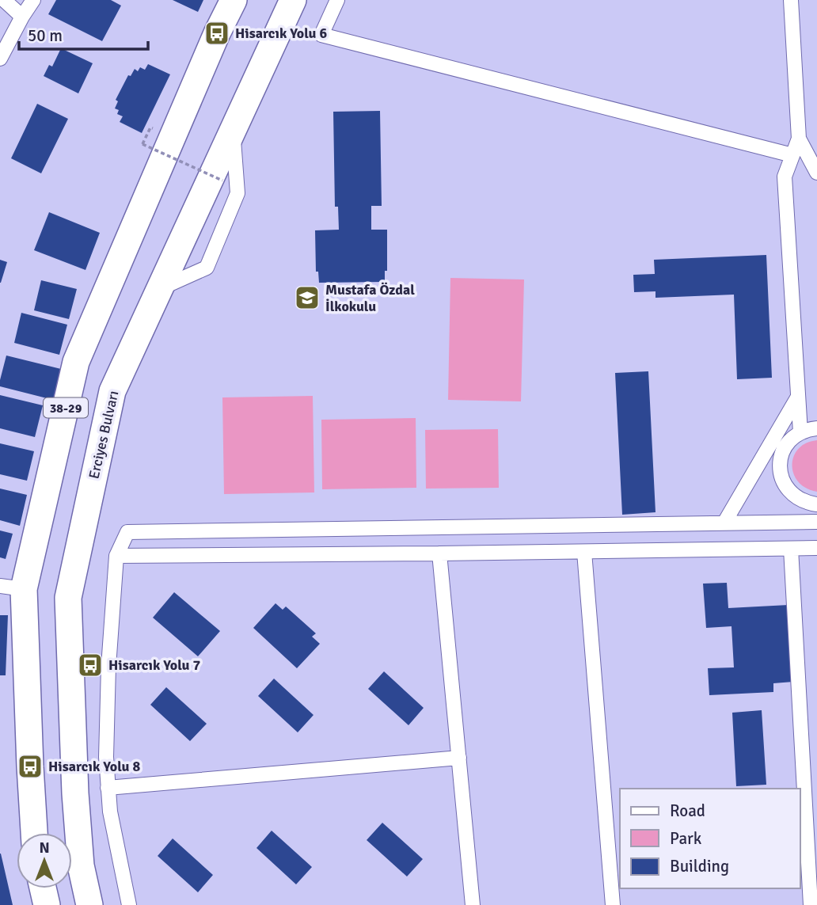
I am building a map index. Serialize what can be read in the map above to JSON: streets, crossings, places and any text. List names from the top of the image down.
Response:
{
  "streets": {
    "highway": ["38-29", "Erciyes Bulvarı"]
  },
  "places": {
    "bus stop": ["Hisarcık Yolu 6", "Hisarcık Yolu 7", "Hisarcık Yolu 8"],
    "school or university": ["Mustafa Özdal İlkokulu"]
  },
  "legend": ["Road", "Park", "Building"],
  "scale_bar": "50 m",
  "north": "top"
}
